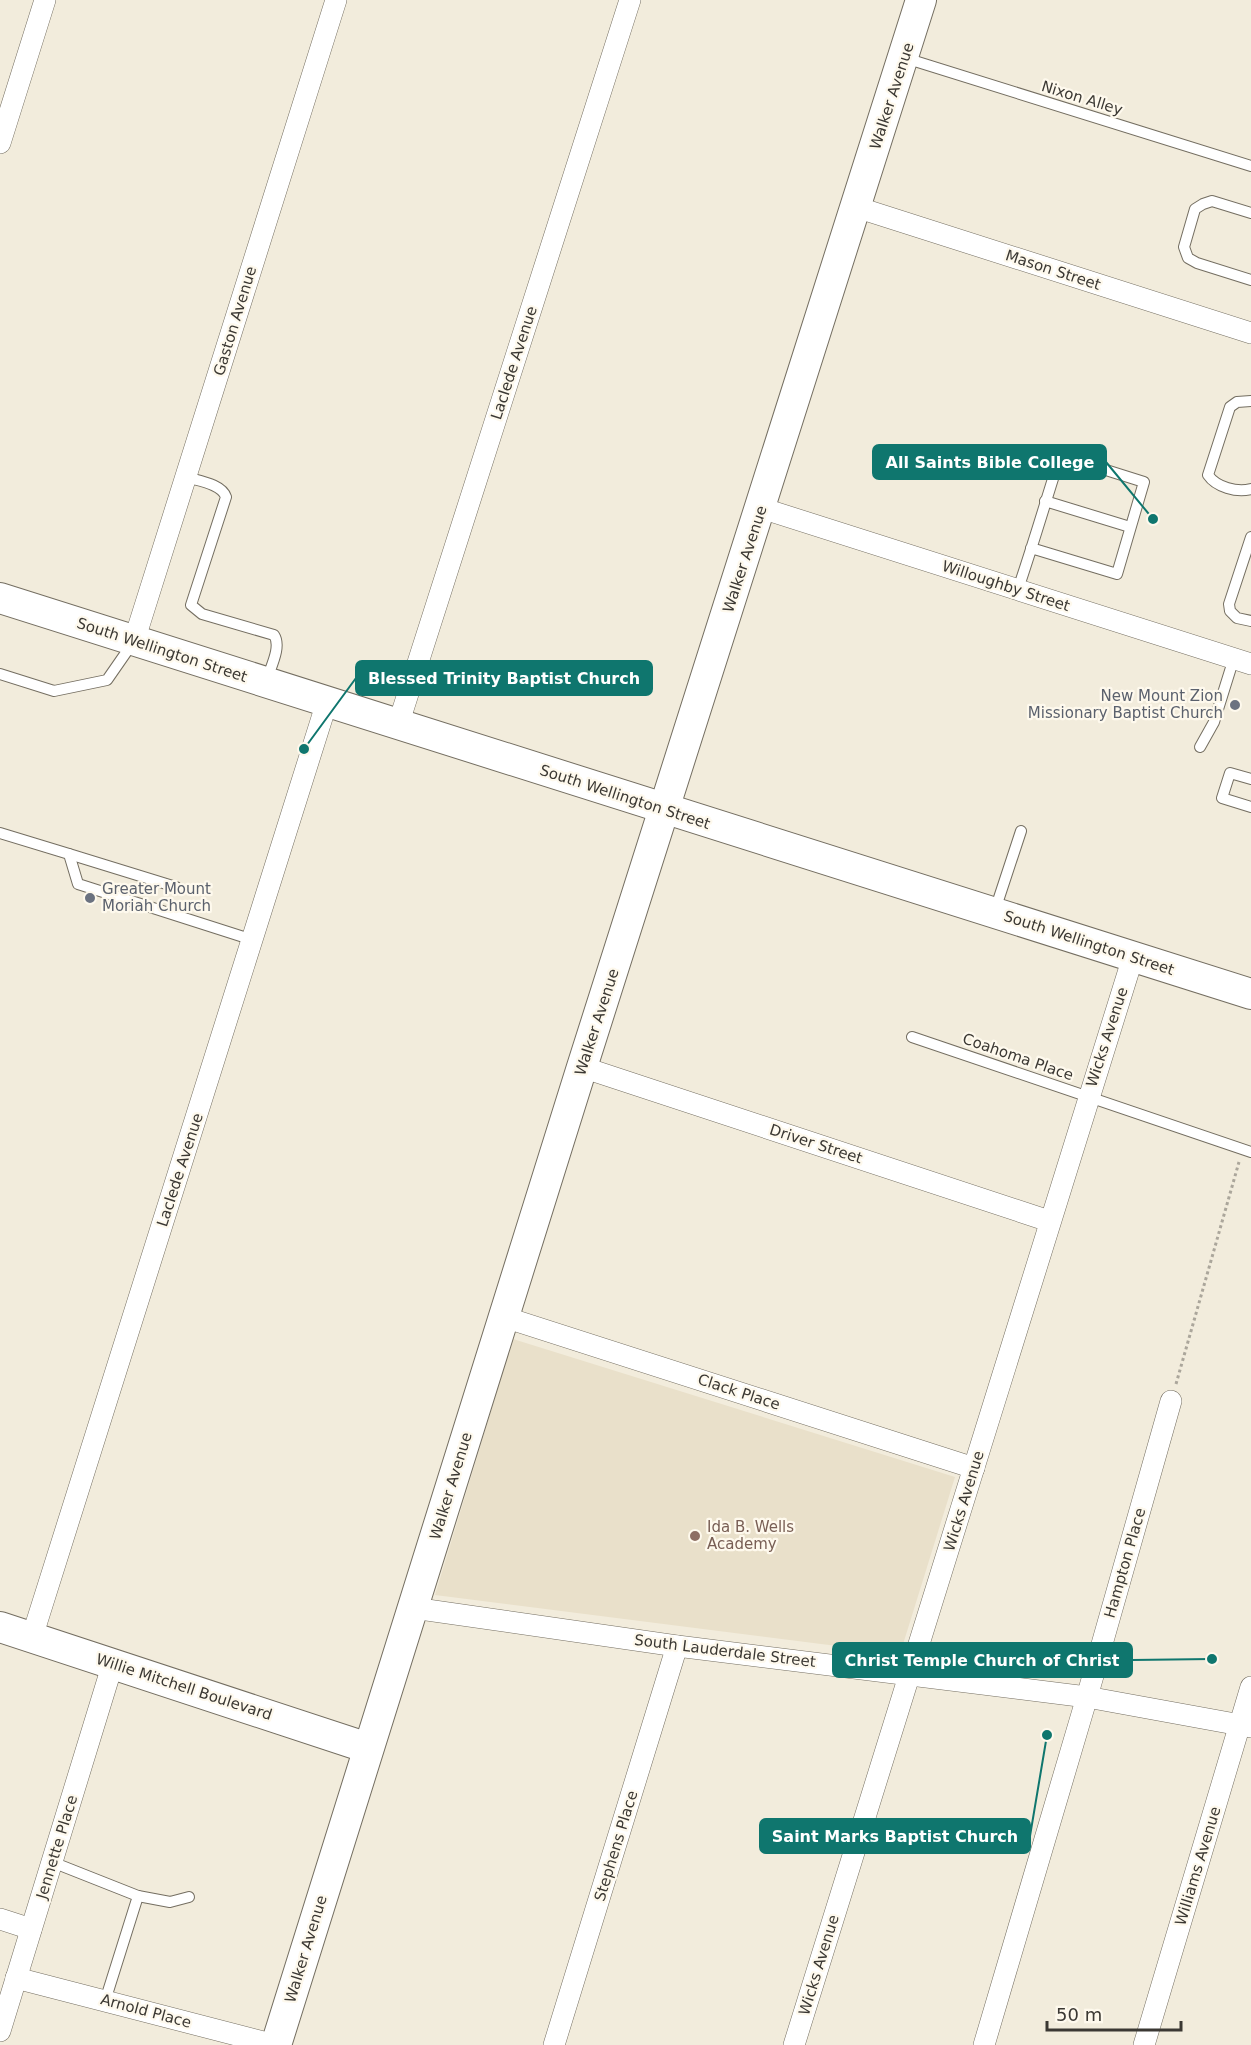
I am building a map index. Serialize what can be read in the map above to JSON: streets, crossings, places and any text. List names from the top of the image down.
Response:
{
  "streets": {
    "street": [
      "Walker Avenue",
      "Mason Street",
      "Gaston Avenue",
      "Laclede Avenue",
      "Willoughby Street",
      "South Wellington Street",
      "Wicks Avenue",
      "Driver Street",
      "Clack Place",
      "Hampton Place",
      "South Lauderdale Street",
      "Willie Mitchell Boulevard",
      "Stephens Place",
      "Jennette Place",
      "Williams Avenue",
      "Arnold Place"
    ],
    "lane": ["Nixon Alley", "Coahoma Place"]
  },
  "crossings": [
    ["Walker Avenue", "Nixon Alley"],
    ["Walker Avenue", "Mason Street"],
    ["Walker Avenue", "Willoughby Street"],
    ["Walker Avenue", "South Wellington Street"],
    ["Walker Avenue", "Driver Street"],
    ["Walker Avenue", "Clack Place"],
    ["Walker Avenue", "South Lauderdale Street"],
    ["Walker Avenue", "Willie Mitchell Boulevard"],
    ["Walker Avenue", "Arnold Place"],
    ["Gaston Avenue", "South Wellington Street"],
    ["Laclede Avenue", "South Wellington Street"],
    ["Laclede Avenue", "Willie Mitchell Boulevard"],
    ["South Wellington Street", "Wicks Avenue"],
    ["Wicks Avenue", "Coahoma Place"],
    ["Wicks Avenue", "Driver Street"],
    ["Wicks Avenue", "Clack Place"],
    ["Wicks Avenue", "South Lauderdale Street"],
    ["Hampton Place", "South Lauderdale Street"],
    ["South Lauderdale Street", "Stephens Place"],
    ["South Lauderdale Street", "Williams Avenue"],
    ["Willie Mitchell Boulevard", "Jennette Place"],
    ["Jennette Place", "Arnold Place"]
  ],
  "places": [
    "All Saints Bible College",
    "New Mount Zion Missionary Baptist Church",
    "Blessed Trinity Baptist Church",
    "Greater Mount Moriah Church",
    "Ida B. Wells Academy",
    "Christ Temple Church of Christ",
    "Saint Marks Baptist Church"
  ],
  "scale_bar": "50 m"
}
